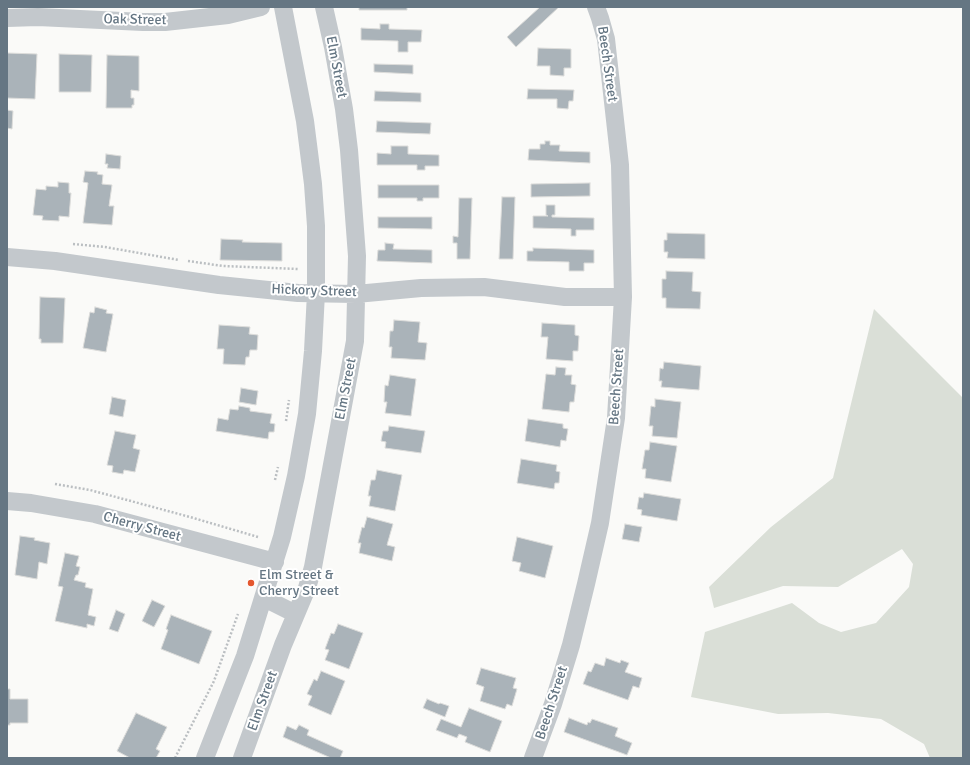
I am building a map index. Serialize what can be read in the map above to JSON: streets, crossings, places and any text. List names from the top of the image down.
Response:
{
  "streets": {
    "street": [
      "Oak Street",
      "Beech Street",
      "Elm Street",
      "Hickory Street",
      "Cherry Street"
    ]
  },
  "crossings": [
    ["Beech Street", "Hickory Street"],
    ["Elm Street", "Hickory Street"]
  ],
  "places": ["Elm Street & Cherry Street"]
}
